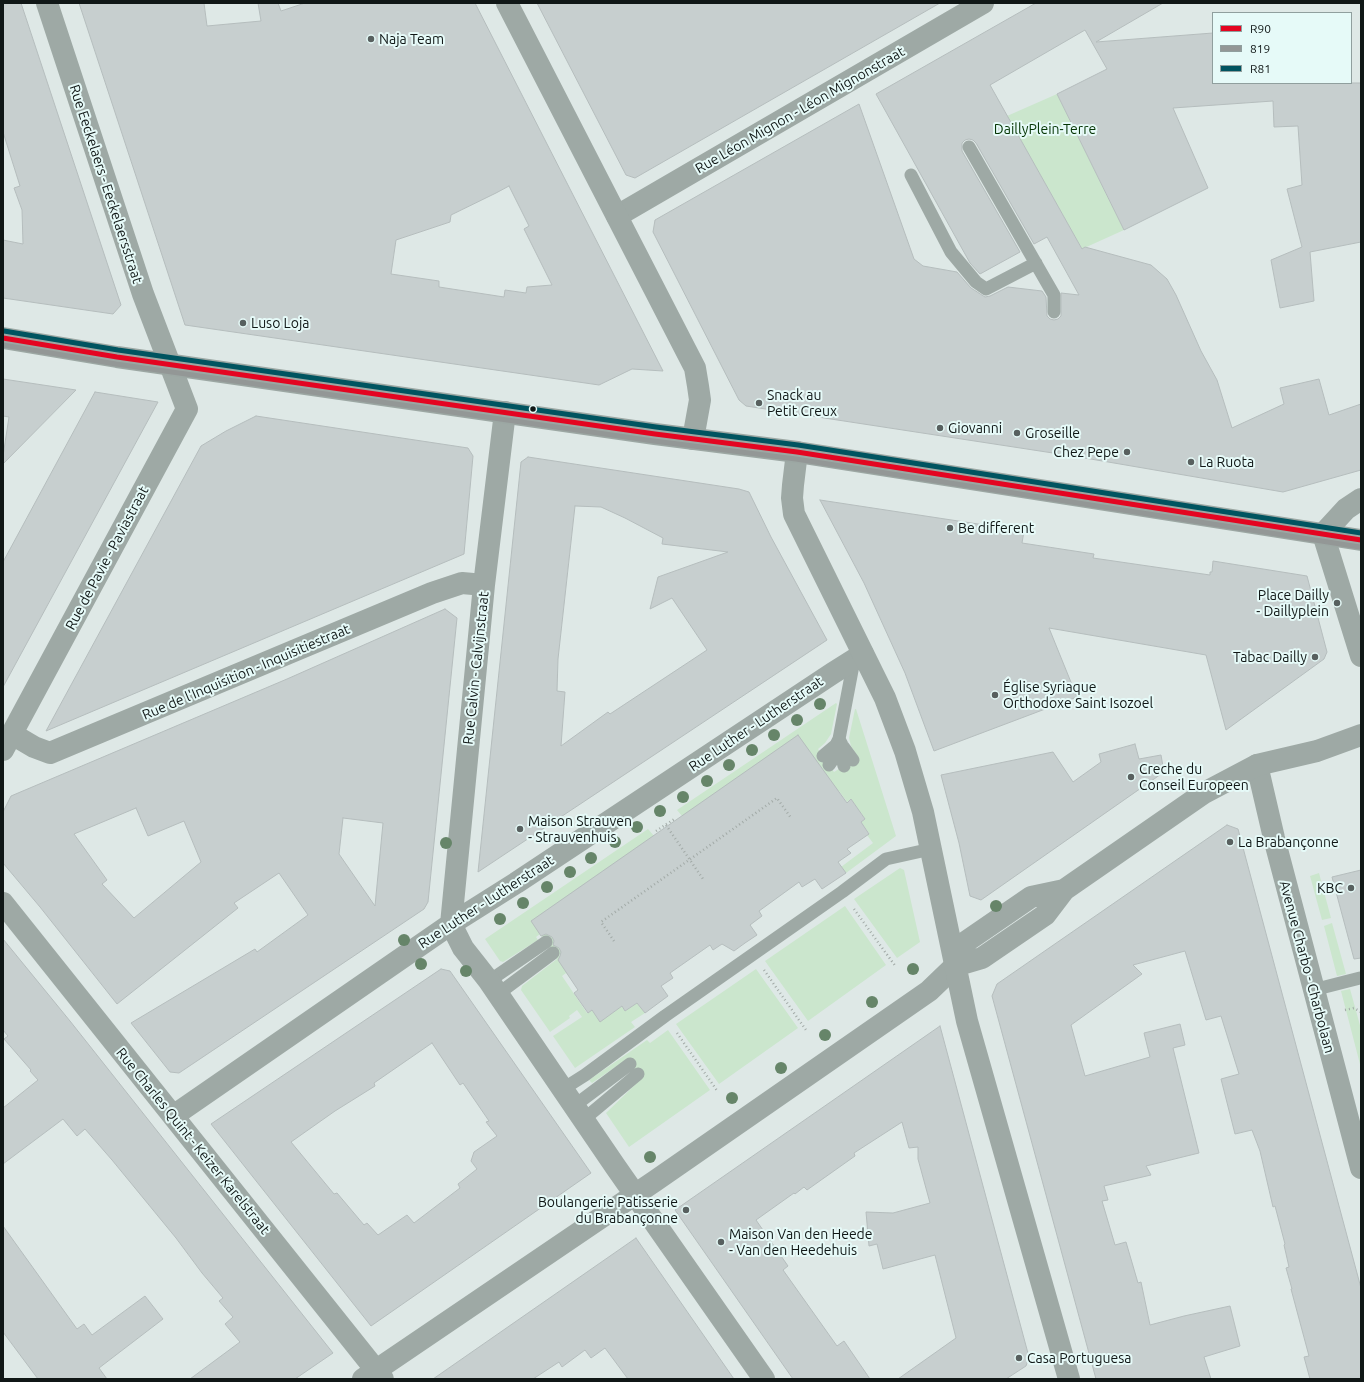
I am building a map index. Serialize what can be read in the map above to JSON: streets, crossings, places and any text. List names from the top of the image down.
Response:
{
  "streets": {
    "street": [
      "Rue Léon Mignon - Léon Mignonstraat",
      "Rue Eeckelaers - Eeckelaersstraat",
      "Rue de Pavie - Paviastraat",
      "Rue Calvin - Calvijnstraat",
      "Rue de l'Inquisition - Inquisitiestraat",
      "Rue Luther - Lutherstraat",
      "Avenue Charbo - Charbolaan",
      "Rue Charles Quint - Keizer Karelstraat"
    ]
  },
  "crossings": [
    ["Rue Eeckelaers - Eeckelaersstraat", "Rue de Pavie - Paviastraat"],
    ["Rue de Pavie - Paviastraat", "Rue de l'Inquisition - Inquisitiestraat"],
    ["Rue Calvin - Calvijnstraat", "Rue de l'Inquisition - Inquisitiestraat"],
    ["Rue Calvin - Calvijnstraat", "Rue Luther - Lutherstraat"],
    ["Rue Luther - Lutherstraat", "Rue Charles Quint - Keizer Karelstraat"]
  ],
  "parks": ["DaillyPlein-Terre"],
  "places": [
    "Naja Team",
    "Luso Loja",
    "Snack au Petit Creux",
    "Giovanni",
    "Groseille",
    "Chez Pepe",
    "La Ruota",
    "Be different",
    "Place Dailly - Daillyplein",
    "Tabac Dailly",
    "Église Syriaque Orthodoxe Saint Isozoel",
    "Creche du Conseil Europeen",
    "Maison Strauven - Strauvenhuis",
    "La Brabançonne",
    "KBC",
    "Boulangerie Patisserie du Brabançonne",
    "Maison Van den Heede - Van den Heedehuis",
    "Casa Portuguesa"
  ],
  "lines": ["transit line R81", "transit line R90", "transit line 819"],
  "legend": ["R90", "819", "R81"]
}
